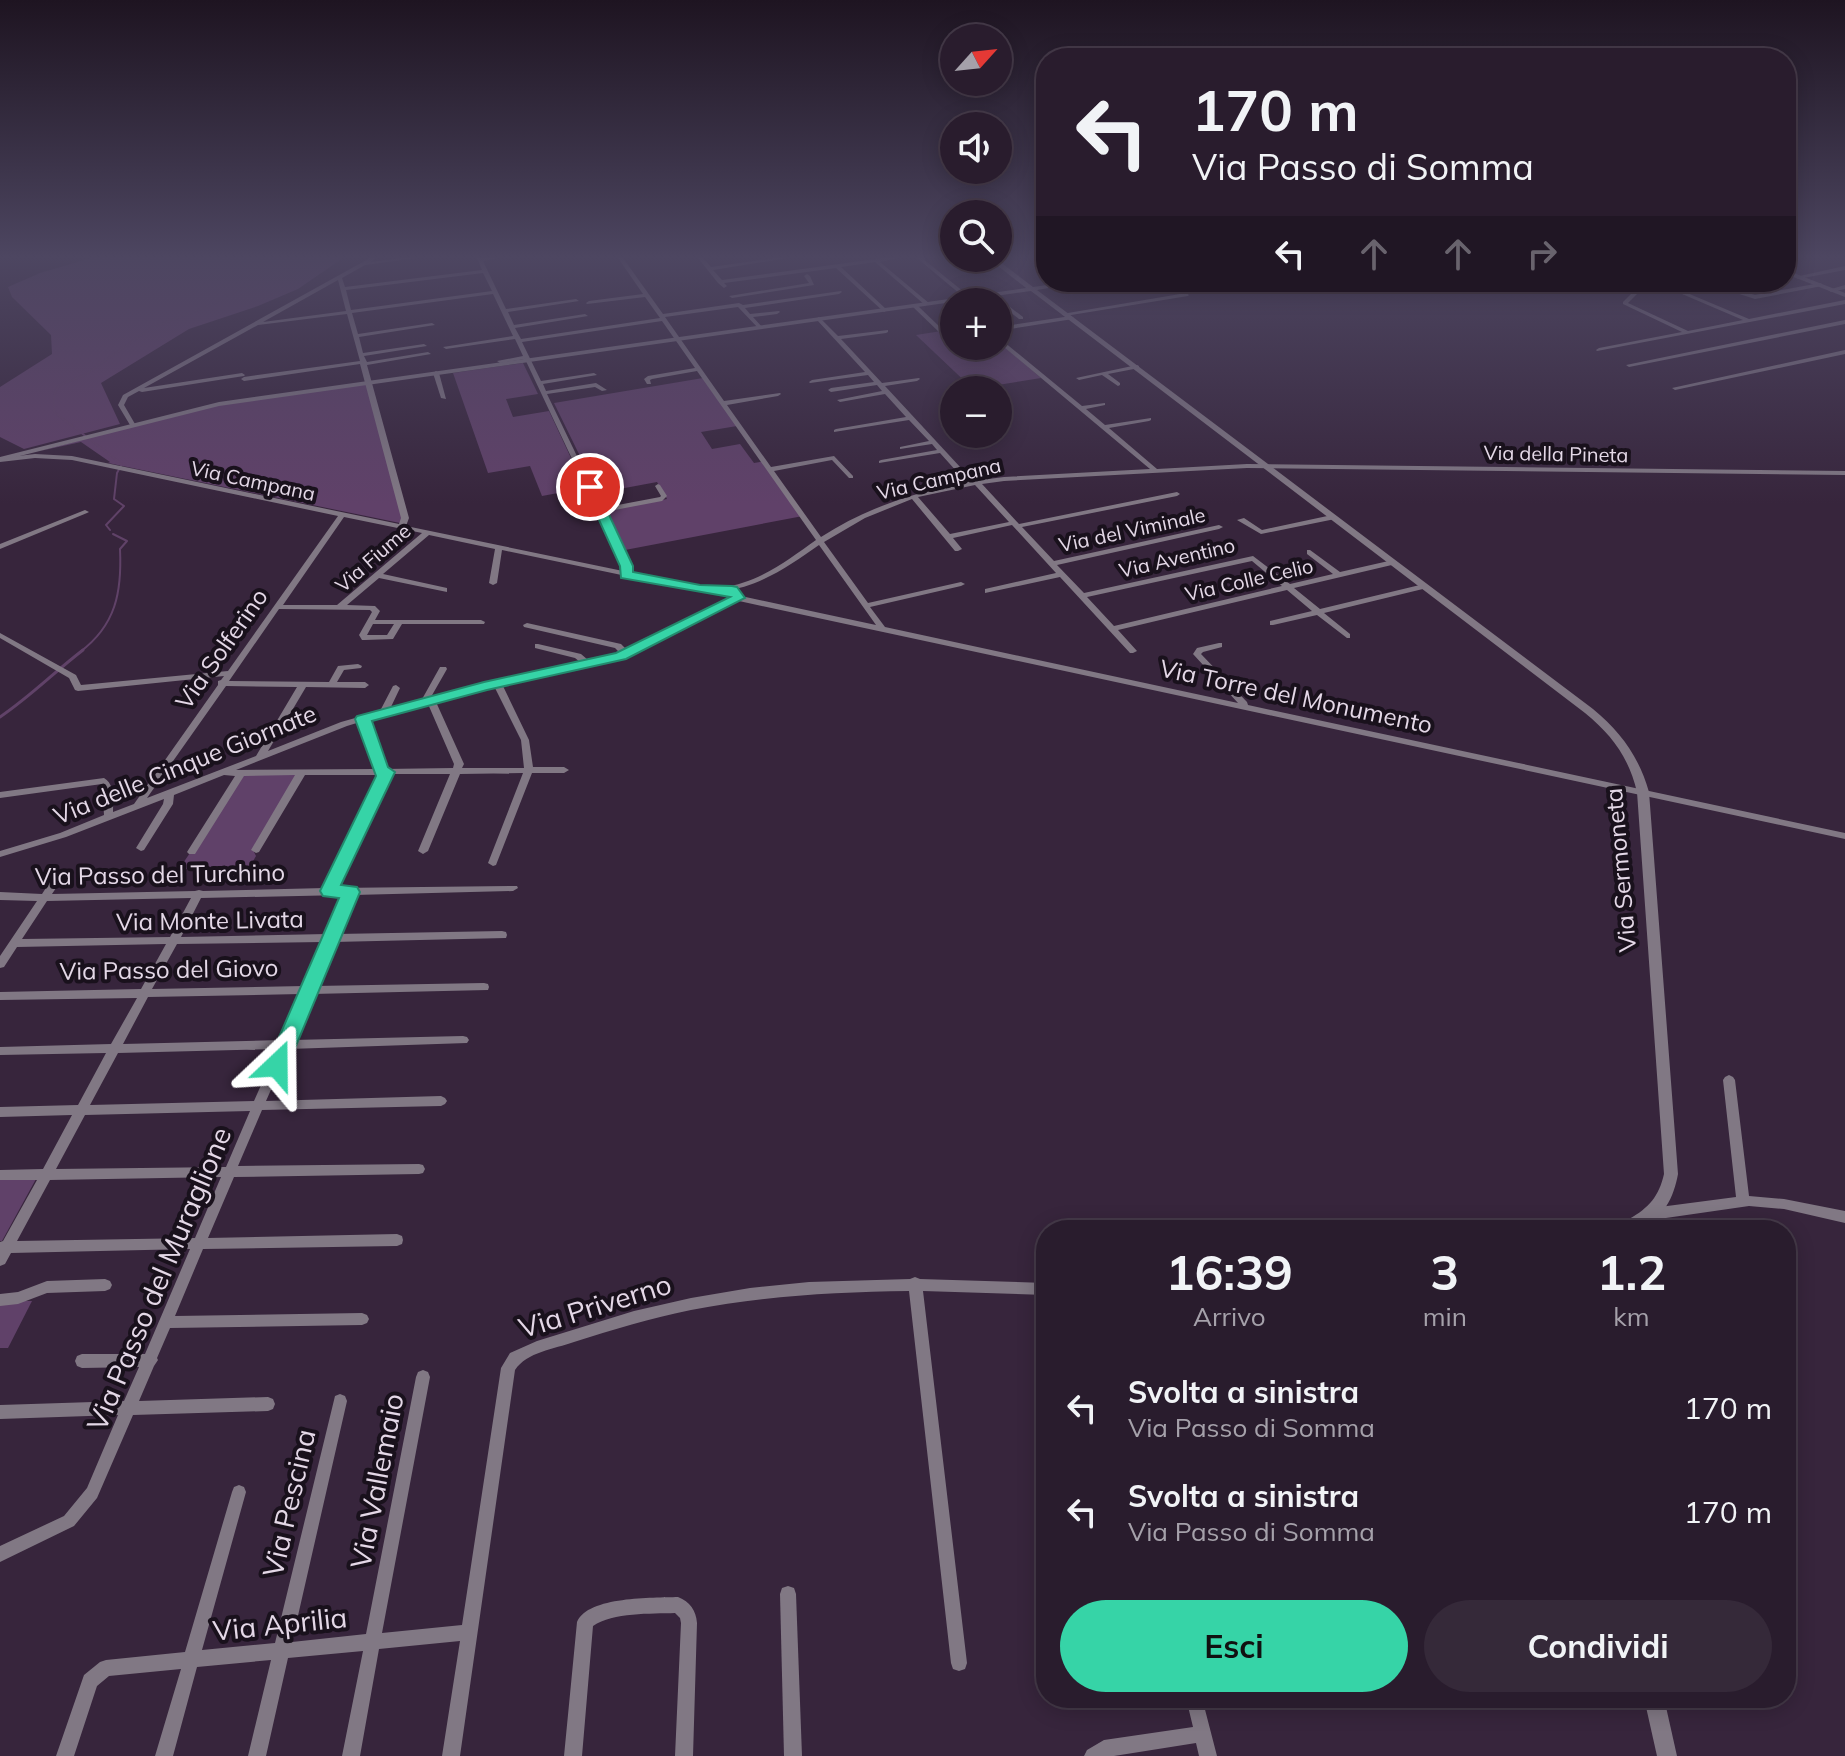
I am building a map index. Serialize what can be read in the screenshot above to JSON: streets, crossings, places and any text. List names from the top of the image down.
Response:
{
  "streets": {
    "street": [
      "Via della Pineta",
      "Via Campana",
      "Via del Viminale",
      "Via Fiume",
      "Via Aventino",
      "Via Colle Celio",
      "Via Solferino",
      "Via Torre del Monumento",
      "Via delle Cinque Giornate",
      "Via Sermoneta",
      "Via Passo del Turchino",
      "Via Monte Livata",
      "Via Passo del Giovo",
      "Via Passo del Muraglione",
      "Via Priverno",
      "Via Vallemaio",
      "Via Pescina",
      "Via Aprilia"
    ]
  },
  "crossings": [
    ["Via della Pineta", "Via Campana"],
    ["Via della Pineta", "Via Sermoneta"],
    ["Via Campana", "Via Fiume"],
    ["Via Campana", "Via Solferino"],
    ["Via Campana", "Via Torre del Monumento"],
    ["Via Campana", "Via delle Cinque Giornate"],
    ["Via Campana", "Via Sermoneta"],
    ["Via Aventino", "Via Colle Celio"],
    ["Via Colle Celio", "Via Sermoneta"],
    ["Via Solferino", "Via delle Cinque Giornate"],
    ["Via Torre del Monumento", "Via delle Cinque Giornate"],
    ["Via Torre del Monumento", "Via Sermoneta"],
    ["Via Passo del Turchino", "Via Passo del Muraglione"],
    ["Via Monte Livata", "Via Passo del Muraglione"],
    ["Via Passo del Giovo", "Via Passo del Muraglione"],
    ["Via Priverno", "Via Aprilia"],
    ["Via Vallemaio", "Via Aprilia"],
    ["Via Pescina", "Via Aprilia"]
  ],
  "north": "top right",
  "page": {
    "map_buttons": ["+", "−"],
    "turn": ["170 m", "Via Passo di Somma"],
    "eta": [
      "16:39",
      "Arrivo",
      "3",
      "min",
      "1.2",
      "km"
    ],
    "list": [
      {
        "name": "Svolta a sinistra",
        "note": "Via Passo di Somma",
        "value": "170 m"
      },
      {
        "name": "Svolta a sinistra",
        "note": "Via Passo di Somma",
        "value": "170 m"
      }
    ],
    "buttons": ["Esci", "Condividi"]
  }
}
